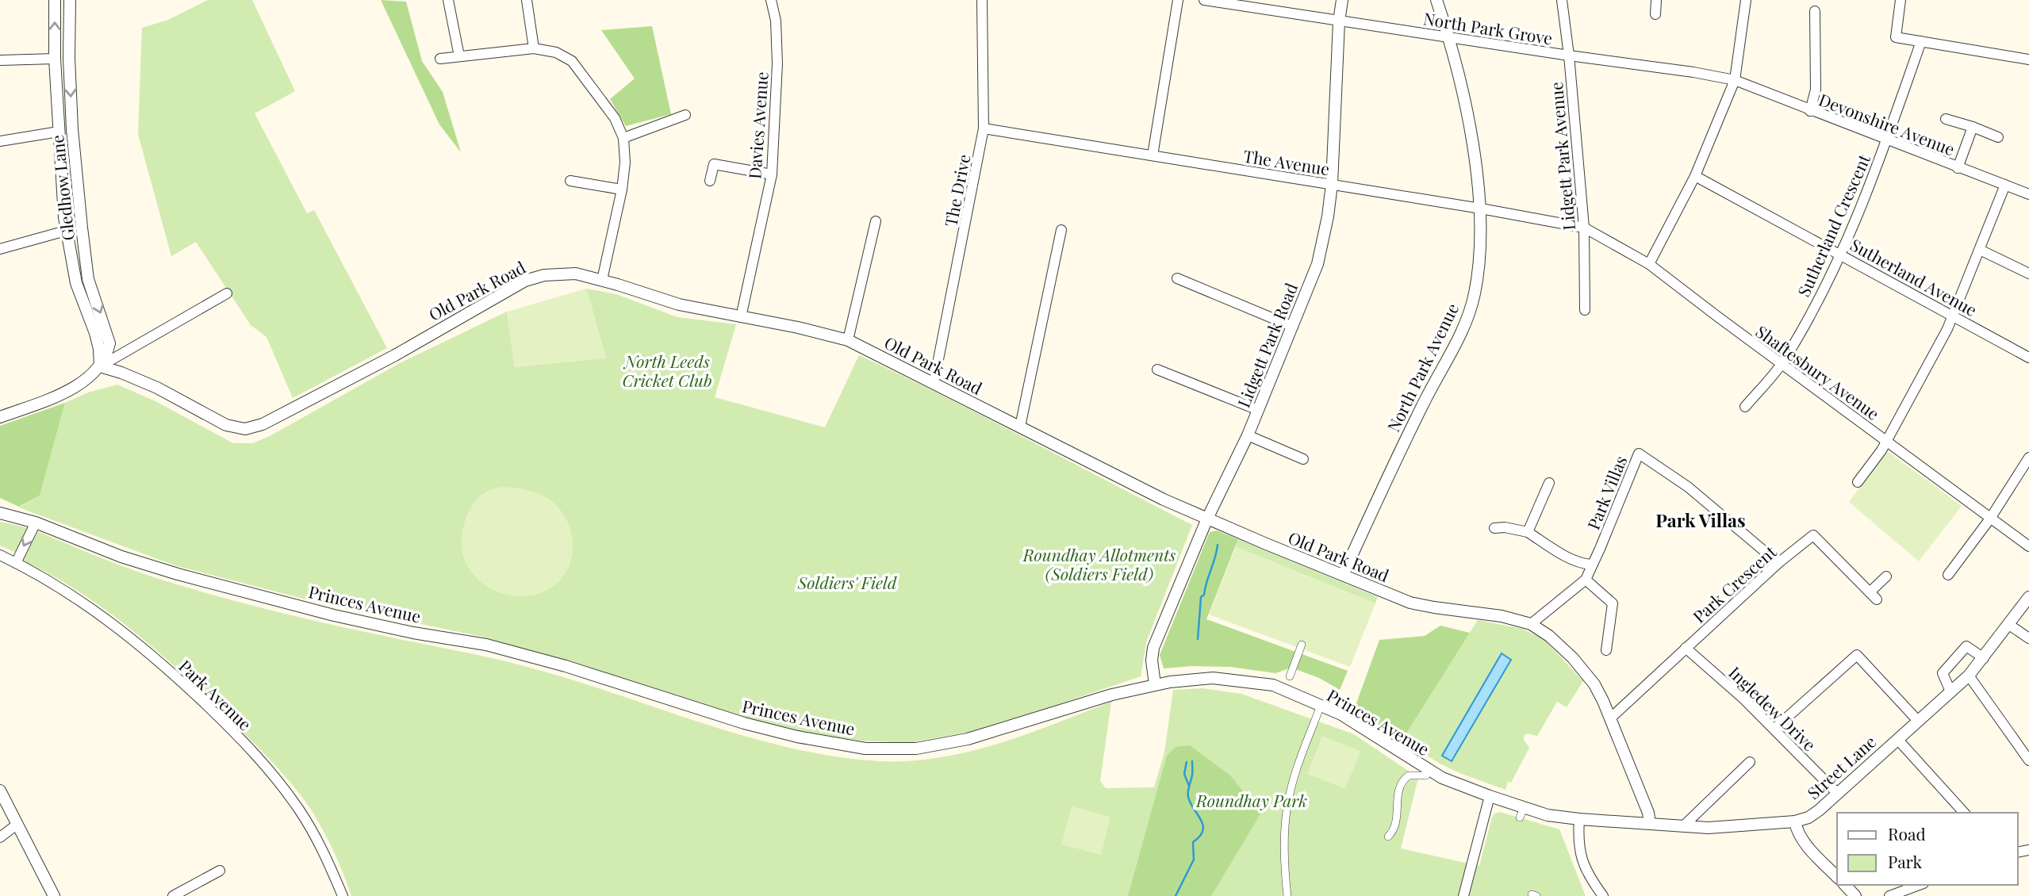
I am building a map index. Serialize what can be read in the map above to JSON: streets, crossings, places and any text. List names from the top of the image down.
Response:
{
  "streets": {
    "street": [
      "North Park Grove",
      "Devonshire Avenue",
      "Davies Avenue",
      "Lidgett Park Avenue",
      "The Avenue",
      "Gledhow Lane",
      "The Drive",
      "Sutherland Crescent",
      "Sutherland Avenue",
      "Old Park Road",
      "Lidgett Park Road",
      "North Park Avenue",
      "Shaftesbury Avenue",
      "Park Villas",
      "Park Crescent",
      "Princes Avenue",
      "Park Avenue",
      "Ingledew Drive",
      "Street Lane"
    ]
  },
  "crossings": [
    ["North Park Grove", "Devonshire Avenue"],
    ["North Park Grove", "Lidgett Park Avenue"],
    ["North Park Grove", "Lidgett Park Road"],
    ["North Park Grove", "North Park Avenue"],
    ["Devonshire Avenue", "Sutherland Crescent"],
    ["Davies Avenue", "Old Park Road"],
    ["Lidgett Park Avenue", "The Avenue"],
    ["Lidgett Park Avenue", "Shaftesbury Avenue"],
    ["The Avenue", "The Drive"],
    ["The Avenue", "Lidgett Park Road"],
    ["The Avenue", "North Park Avenue"],
    ["The Avenue", "Shaftesbury Avenue"],
    ["Gledhow Lane", "Old Park Road"],
    ["The Drive", "Old Park Road"],
    ["Sutherland Crescent", "Sutherland Avenue"],
    ["Sutherland Crescent", "Shaftesbury Avenue"],
    ["Old Park Road", "Lidgett Park Road"],
    ["Old Park Road", "North Park Avenue"],
    ["Old Park Road", "Park Villas"],
    ["Old Park Road", "Park Crescent"],
    ["Old Park Road", "Street Lane"],
    ["Lidgett Park Road", "Princes Avenue"],
    ["Park Villas", "Park Crescent"],
    ["Park Crescent", "Ingledew Drive"],
    ["Princes Avenue", "Street Lane"],
    ["Ingledew Drive", "Street Lane"]
  ],
  "districts": ["Park Villas"],
  "parks": [
    "North Leeds Cricket Club",
    "Roundhay Allotments (Soldiers Field)",
    "Soldiers' Field",
    "Roundhay Park"
  ],
  "legend": ["Road", "Park"]
}
